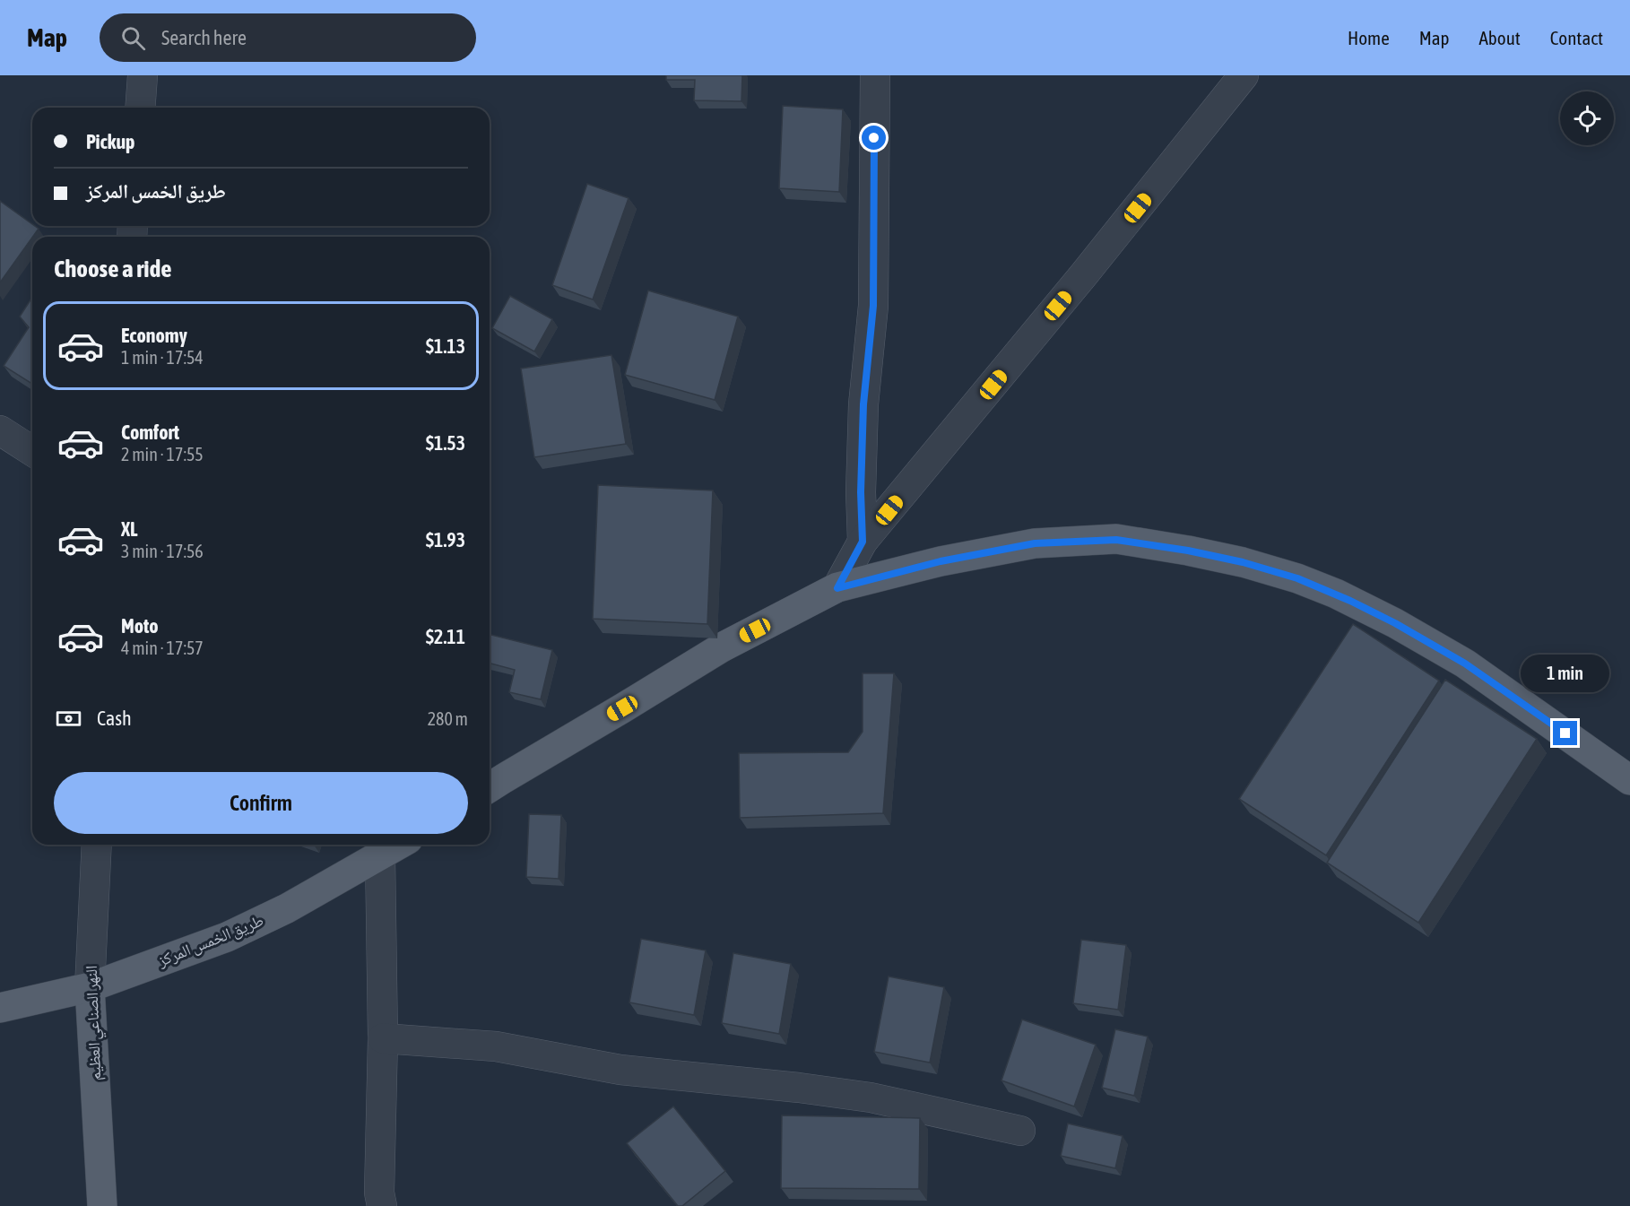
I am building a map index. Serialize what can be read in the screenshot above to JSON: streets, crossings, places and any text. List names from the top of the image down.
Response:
{
  "streets": {
    "main road": ["طريق الخمس المركز", "النهر الصناعي العظيم"]
  },
  "crossings": [
    ["طريق الخمس المركز", "النهر الصناعي العظيم"]
  ],
  "page": {
    "header": "Map",
    "search": "Search here",
    "nav": [
      "Home",
      "Map",
      "About",
      "Contact"
    ],
    "banner": ["Pickup", "طريق الخمس المركز"],
    "heading": "Choose a ride",
    "list": [
      {
        "name": "Economy",
        "note": "1 min · 17:54",
        "value": "$1.13"
      },
      {
        "name": "Comfort",
        "note": "2 min · 17:55",
        "value": "$1.53"
      },
      {
        "name": "XL",
        "note": "3 min · 17:56",
        "value": "$1.93"
      },
      {
        "name": "Moto",
        "note": "4 min · 17:57",
        "value": "$2.11"
      }
    ],
    "bubble": "1 min",
    "pay": ["Cash", "280 m"],
    "buttons": "Confirm"
  }
}
